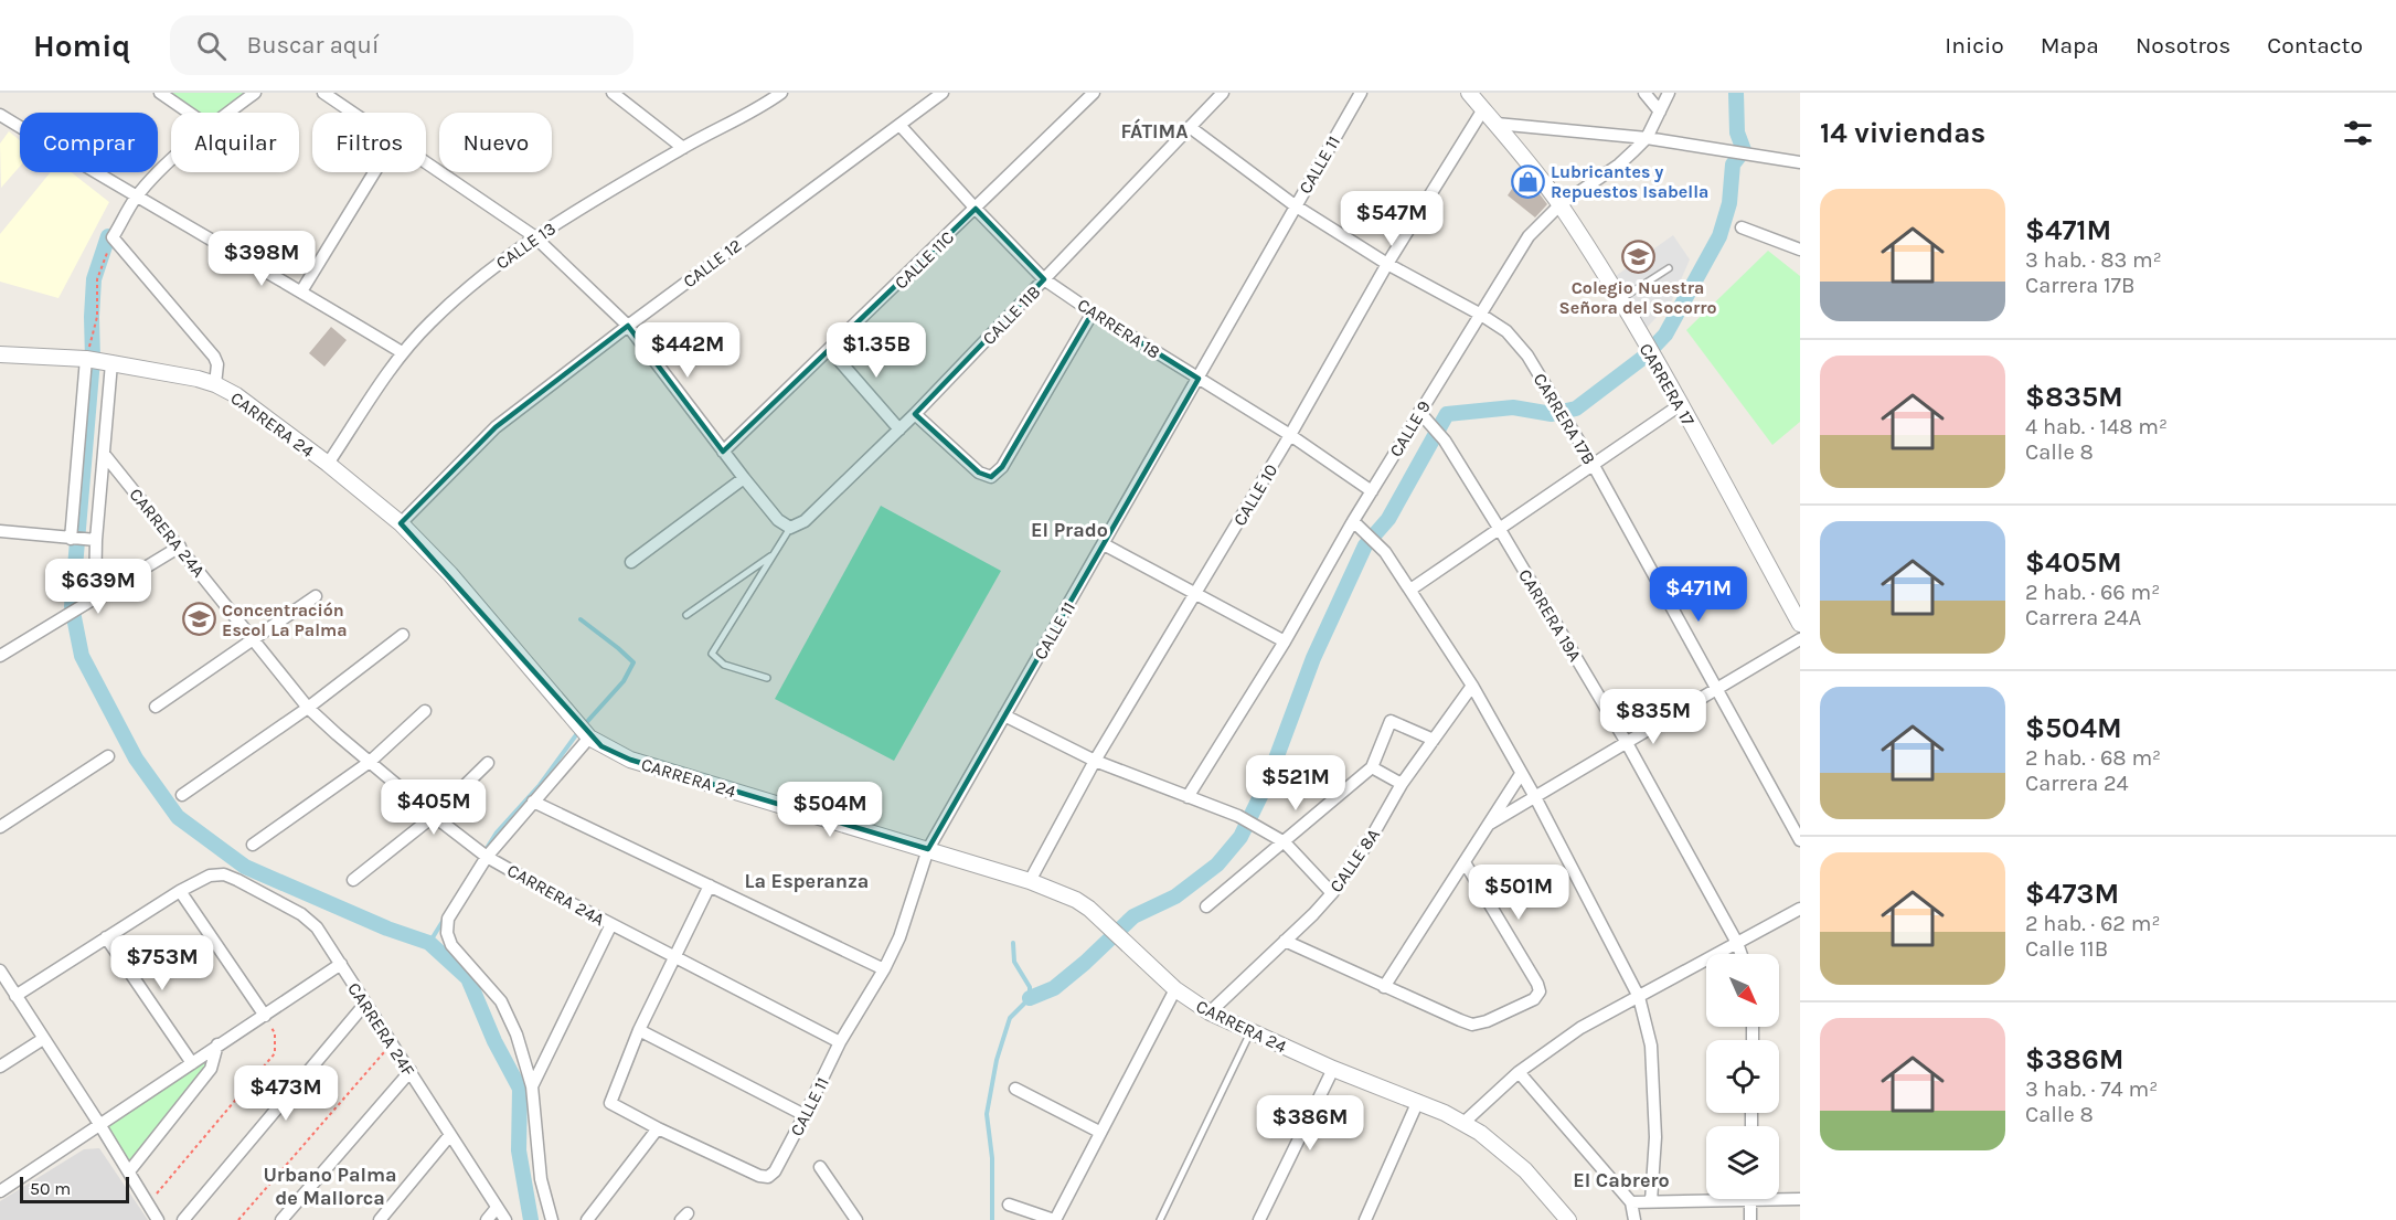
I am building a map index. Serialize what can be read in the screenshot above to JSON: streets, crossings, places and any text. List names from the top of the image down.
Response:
{
  "streets": {
    "street": [
      "CALLE 11",
      "CALLE 13",
      "CALLE 11C",
      "CALLE 12",
      "CALLE 11B",
      "CARRERA 18",
      "CARRERA 17",
      "CARRERA 17B",
      "CARRERA 24",
      "CALLE 9",
      "CALLE 10",
      "CARRERA 24A",
      "CARRERA 19A",
      "CALLE 8A",
      "CARRERA 24F"
    ]
  },
  "crossings": [
    ["CALLE 11", "CARRERA 18"],
    ["CALLE 11", "CARRERA 17B"],
    ["CALLE 11", "CARRERA 24"],
    ["CALLE 11", "CARRERA 24A"],
    ["CALLE 13", "CARRERA 24"],
    ["CALLE 11C", "CARRERA 18"],
    ["CALLE 12", "CARRERA 18"],
    ["CALLE 12", "CARRERA 24"],
    ["CALLE 11B", "CARRERA 18"],
    ["CALLE 11B", "CARRERA 17B"],
    ["CARRERA 18", "CALLE 9"],
    ["CARRERA 18", "CALLE 10"],
    ["CARRERA 17", "CALLE 9"],
    ["CARRERA 17", "CALLE 10"],
    ["CARRERA 17B", "CALLE 9"],
    ["CARRERA 17B", "CALLE 10"],
    ["CARRERA 24", "CALLE 10"],
    ["CARRERA 24", "CALLE 8A"],
    ["CALLE 9", "CARRERA 19A"]
  ],
  "districts": [
    "FÁTIMA",
    "El Prado",
    "La Esperanza",
    "Urbano Palma de Mallorca",
    "El Cabrero"
  ],
  "places": {
    "shop": ["Lubricantes y Repuestos Isabella"],
    "school or university": ["Colegio Nuestra Señora del Socorro", "Concentración Escol La Palma"]
  },
  "scale_bar": "50 m",
  "north": "bottom right",
  "page": {
    "header": "Homiq",
    "search": "Buscar aquí",
    "nav": [
      "Inicio",
      "Mapa",
      "Nosotros",
      "Contacto"
    ],
    "heading": "14 viviendas",
    "chip": [
      "Comprar",
      "Alquilar",
      "Filtros",
      "Nuevo"
    ],
    "list": [
      {
        "name": "$471M",
        "note": "3 hab. · 83 m² · Carrera 17B"
      },
      {
        "name": "$835M",
        "note": "4 hab. · 148 m² · Calle 8"
      },
      {
        "name": "$405M",
        "note": "2 hab. · 66 m² · Carrera 24A"
      },
      {
        "name": "$504M",
        "note": "2 hab. · 68 m² · Carrera 24"
      },
      {
        "name": "$473M",
        "note": "2 hab. · 62 m² · Calle 11B"
      },
      {
        "name": "$386M",
        "note": "3 hab. · 74 m² · Calle 8"
      }
    ],
    "price": [
      "$547M",
      "$398M",
      "$442M",
      "$1.35B",
      "$639M",
      "$471M",
      "$835M",
      "$521M",
      "$405M",
      "$504M",
      "$501M",
      "$753M",
      "$473M",
      "$386M"
    ],
    "scale": "50 m"
  }
}
